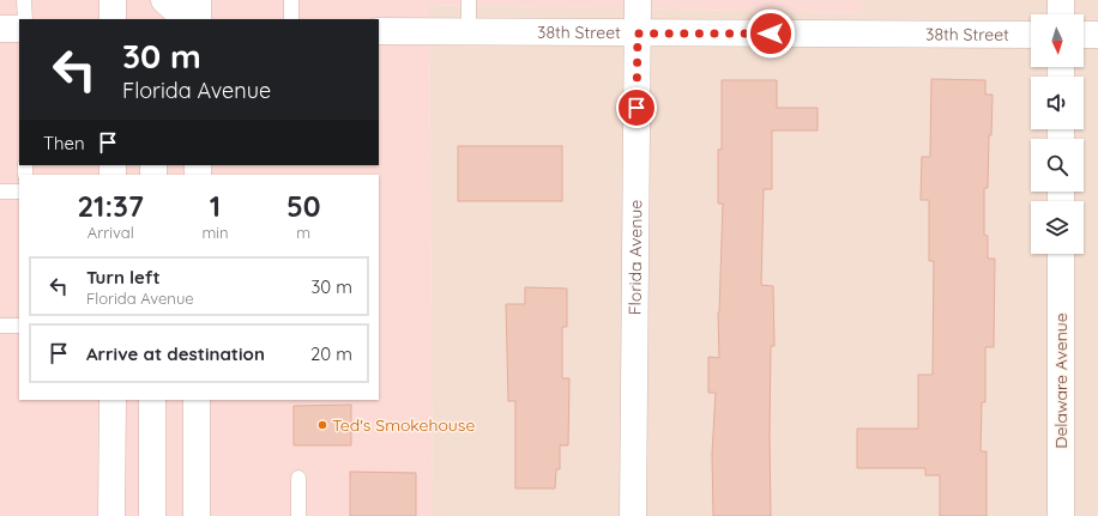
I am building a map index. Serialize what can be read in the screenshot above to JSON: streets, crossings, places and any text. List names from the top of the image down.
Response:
{
  "streets": {
    "street": ["38th Street", "Florida Avenue", "Delaware Avenue"]
  },
  "crossings": [
    ["38th Street", "Florida Avenue"]
  ],
  "places": ["Ted's Smokehouse"],
  "north": "bottom",
  "page": {
    "turn": ["30 m", "Florida Avenue"],
    "then": "Then",
    "eta": [
      "21:37",
      "Arrival",
      "1",
      "min",
      "50",
      "m"
    ],
    "list": [
      {
        "name": "Turn left",
        "note": "Florida Avenue",
        "value": "30 m"
      },
      {
        "name": "Arrive at destination",
        "value": "20 m"
      }
    ]
  }
}
